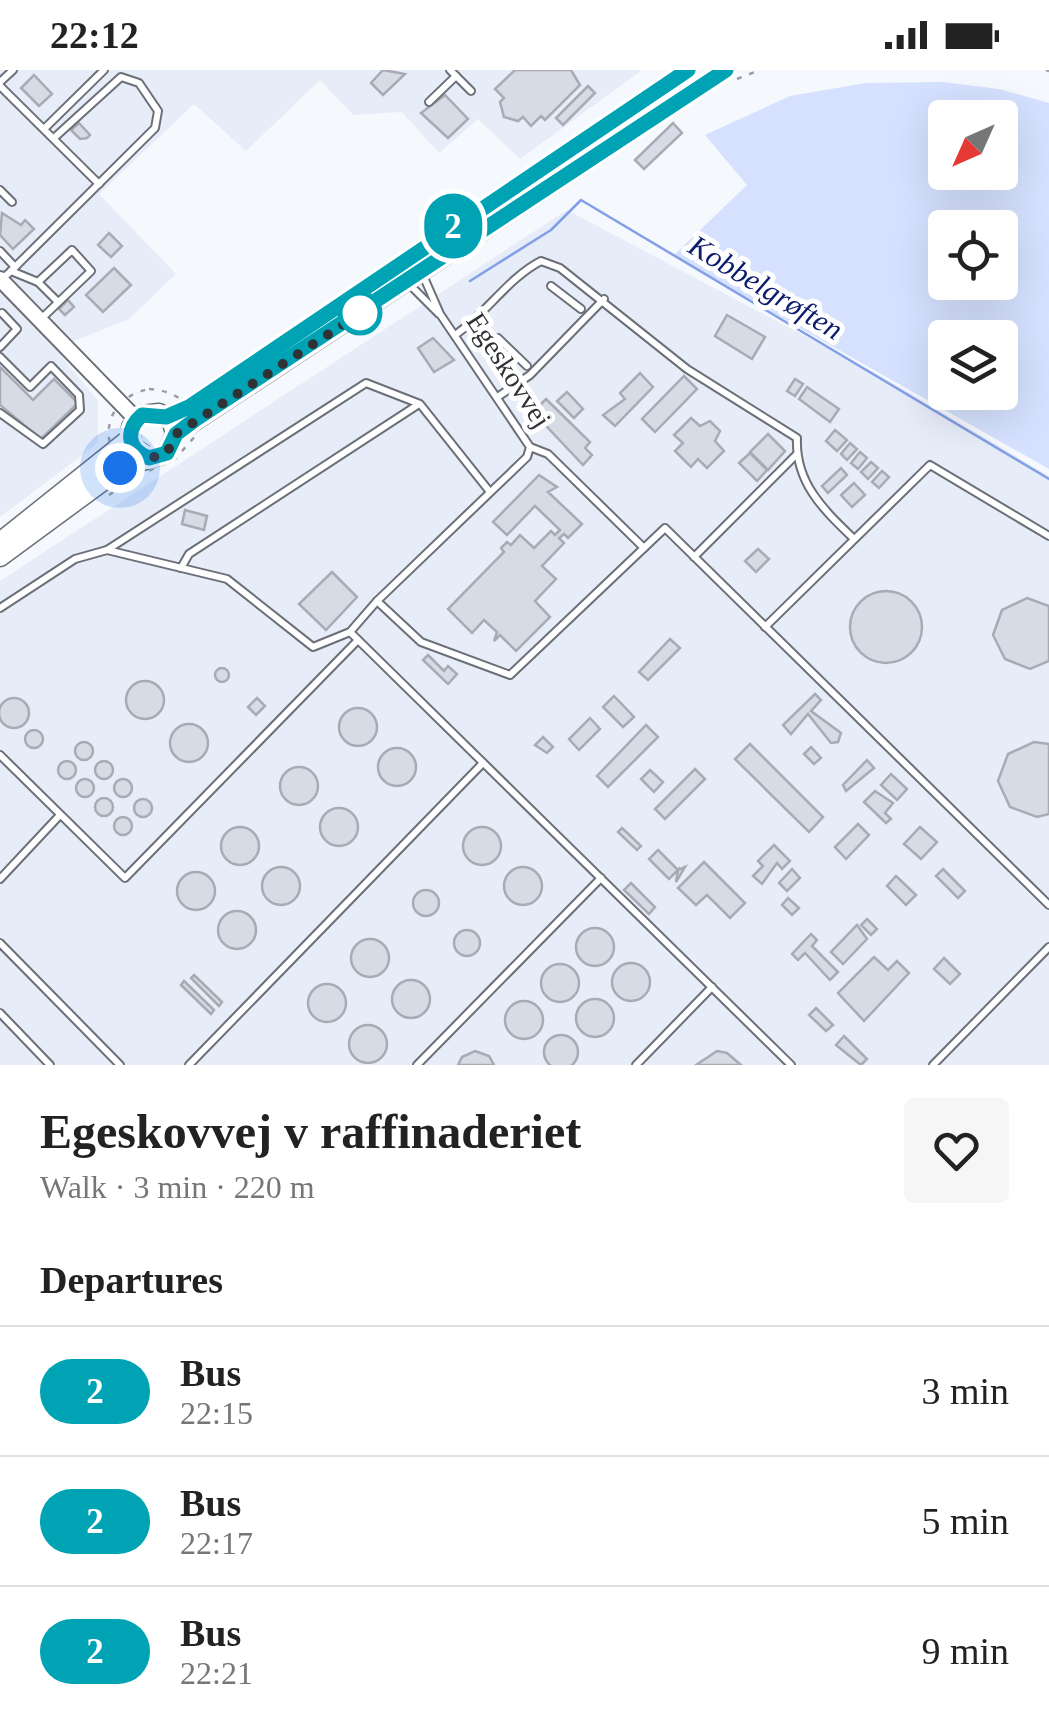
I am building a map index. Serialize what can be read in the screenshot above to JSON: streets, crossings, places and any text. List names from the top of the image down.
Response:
{
  "streets": {
    "lane": ["Egeskovvej"]
  },
  "water": ["Kobbelgrøften"],
  "lines": ["bus line 2"],
  "north": "bottom left",
  "page": {
    "status": "22:12",
    "on_map": "2",
    "heading": [
      ["Egeskovvej v raffinaderiet", "Walk · 3 min · 220 m"],
      "Departures"
    ],
    "list": [
      {
        "mark": "2",
        "name": "Bus",
        "note": "22:15",
        "value": "3 min"
      },
      {
        "mark": "2",
        "name": "Bus",
        "note": "22:17",
        "value": "5 min"
      },
      {
        "mark": "2",
        "name": "Bus",
        "note": "22:21",
        "value": "9 min"
      }
    ]
  }
}
